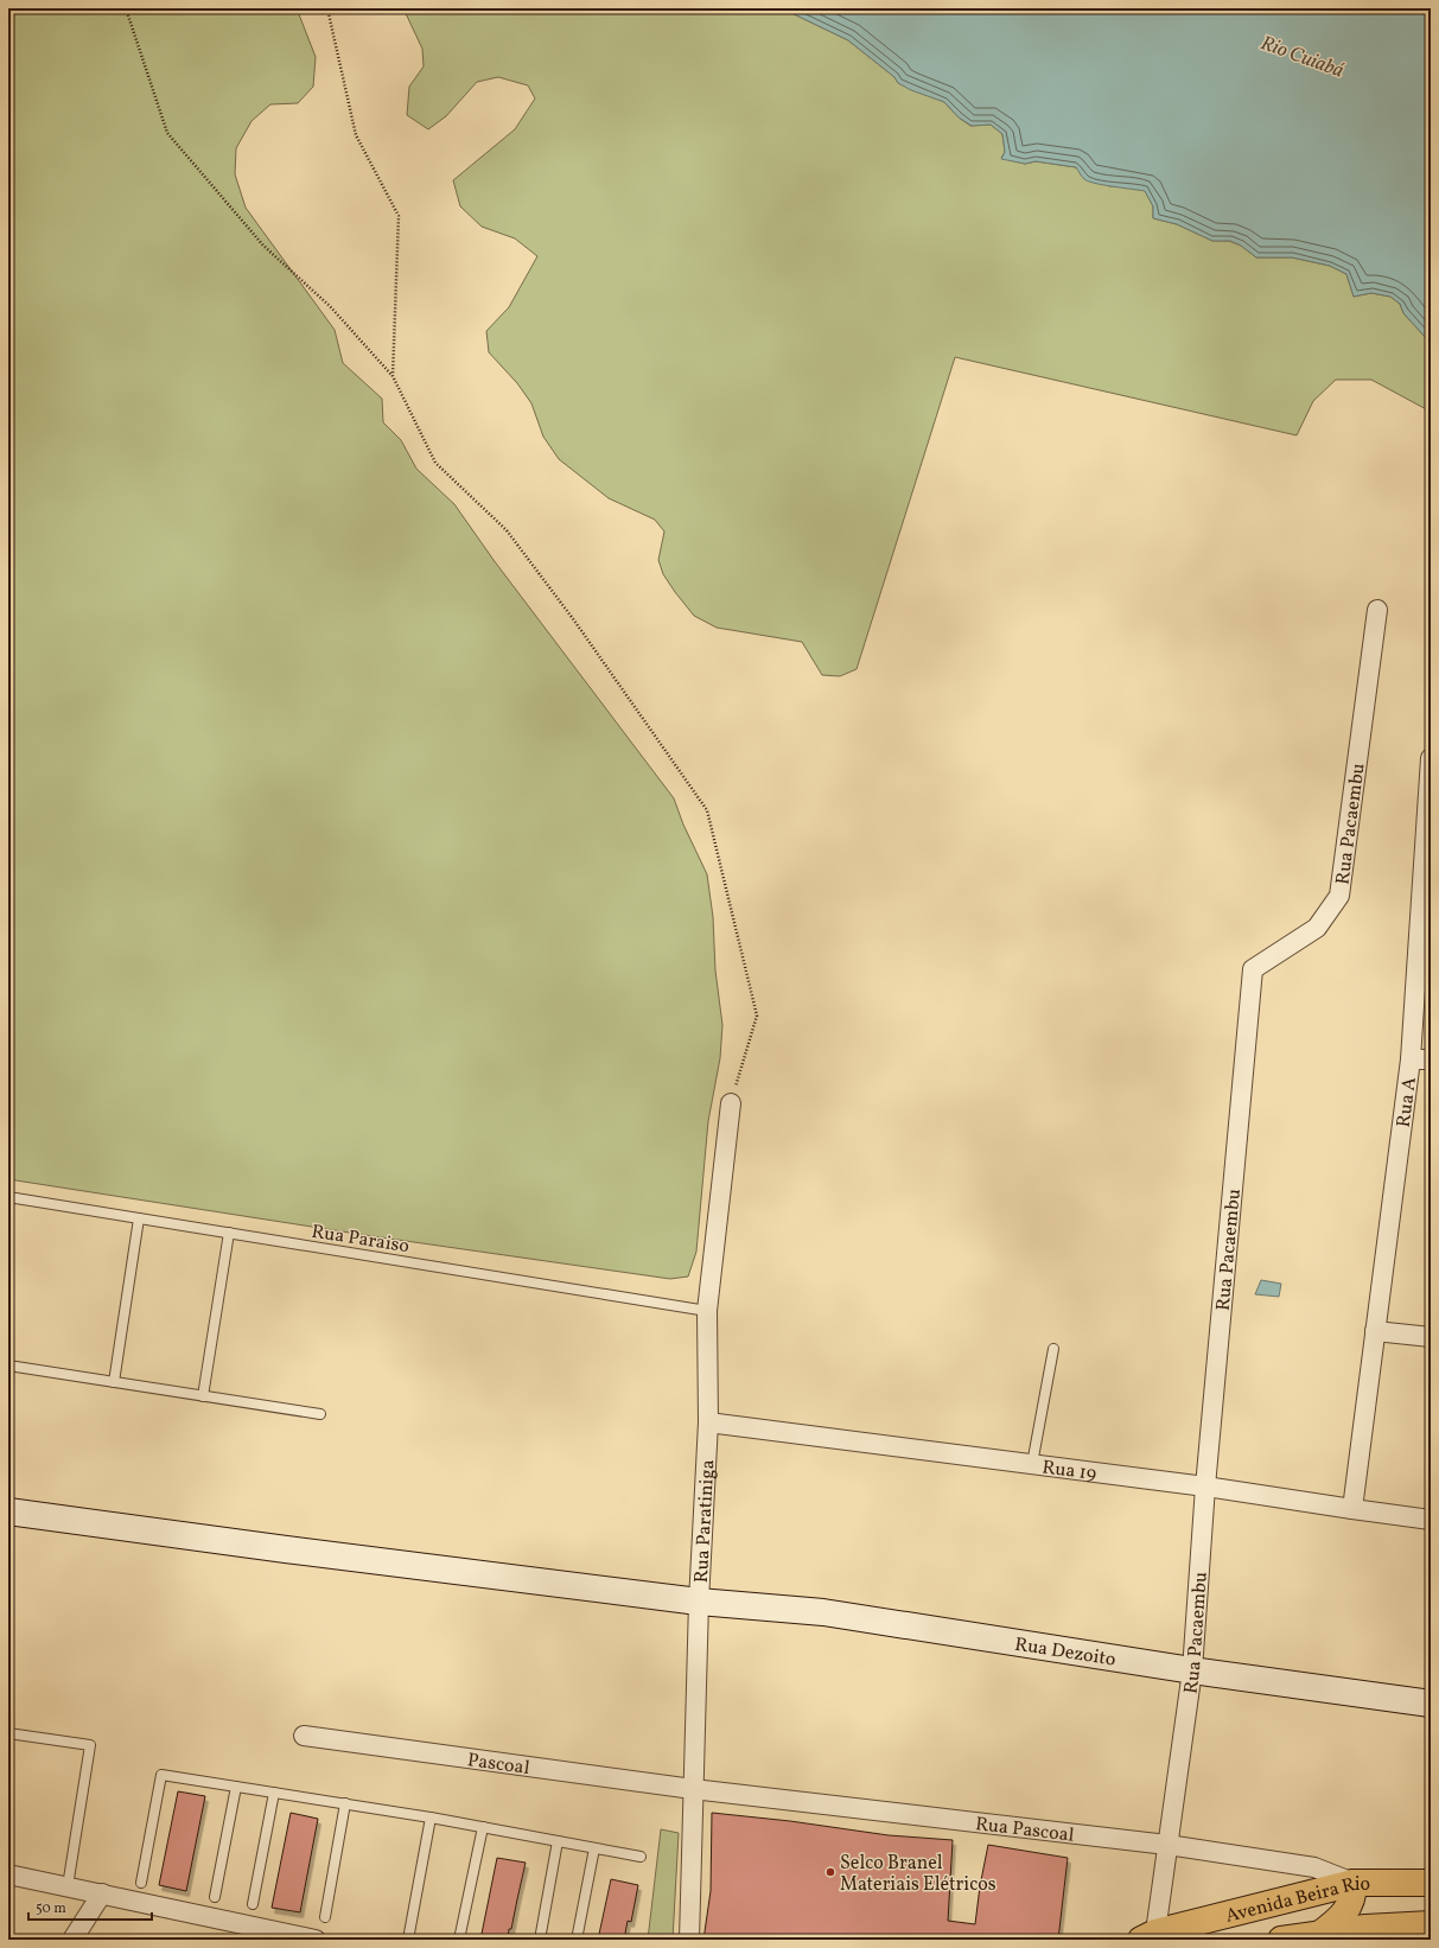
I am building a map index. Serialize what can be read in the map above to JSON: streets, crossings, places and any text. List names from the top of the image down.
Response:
{
  "streets": {
    "main road": ["Avenida Beira Rio"],
    "street": [
      "Rua Pacaembu",
      "Rua A",
      "Rua 19",
      "Rua Paratiniga",
      "Rua Dezoito",
      "Pascoal",
      "Rua Pascoal"
    ],
    "lane": ["Rua Paraiso"]
  },
  "crossings": [
    ["Rua Pacaembu", "Rua 19"],
    ["Rua Pacaembu", "Rua Dezoito"],
    ["Rua Pacaembu", "Rua Pascoal"],
    ["Rua Pacaembu", "Avenida Beira Rio"],
    ["Rua A", "Rua 19"],
    ["Rua Paraiso", "Rua Paratiniga"],
    ["Rua 19", "Rua Paratiniga"],
    ["Rua Paratiniga", "Rua Dezoito"],
    ["Rua Paratiniga", "Pascoal"],
    ["Rua Paratiniga", "Rua Pascoal"],
    ["Pascoal", "Rua Pascoal"],
    ["Rua Pascoal", "Avenida Beira Rio"]
  ],
  "water": ["Rio Cuiabá"],
  "places": ["Selco Branel Materiais Elétricos"],
  "scale_bar": "50 m"
}
